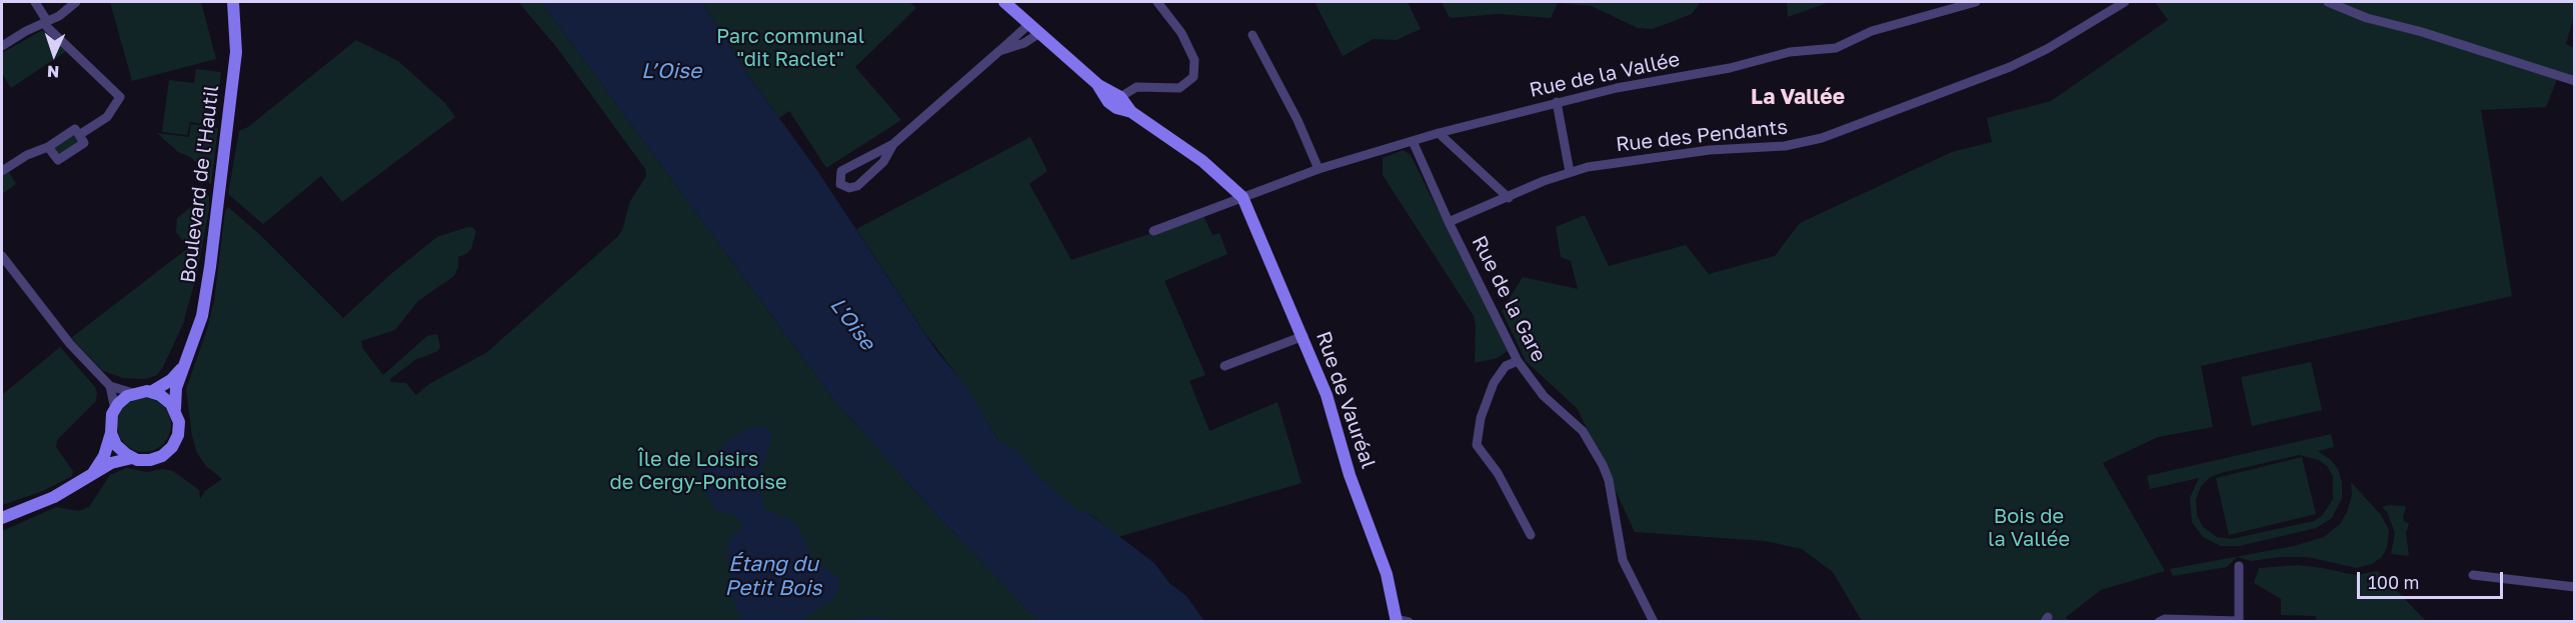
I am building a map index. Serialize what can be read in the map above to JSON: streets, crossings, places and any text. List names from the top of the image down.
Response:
{
  "streets": {
    "main road": ["Boulevard de l'Hautil", "Rue de Vauréal"],
    "street": ["Rue de la Vallée", "Rue des Pendants", "Rue de la Gare"]
  },
  "crossings": [
    ["Rue de la Vallée", "Rue de la Gare"],
    ["Rue de la Vallée", "Rue de Vauréal"],
    ["Rue des Pendants", "Rue de la Gare"]
  ],
  "districts": ["La Vallée"],
  "water": ["L’Oise", "L'Oise", "Étang du Petit Bois"],
  "parks": ["Parc communal \"dit Raclet\"", "Île de Loisirs de Cergy-Pontoise", "Bois de la Vallée"],
  "scale_bar": "100 m",
  "north": "bottom"
}
